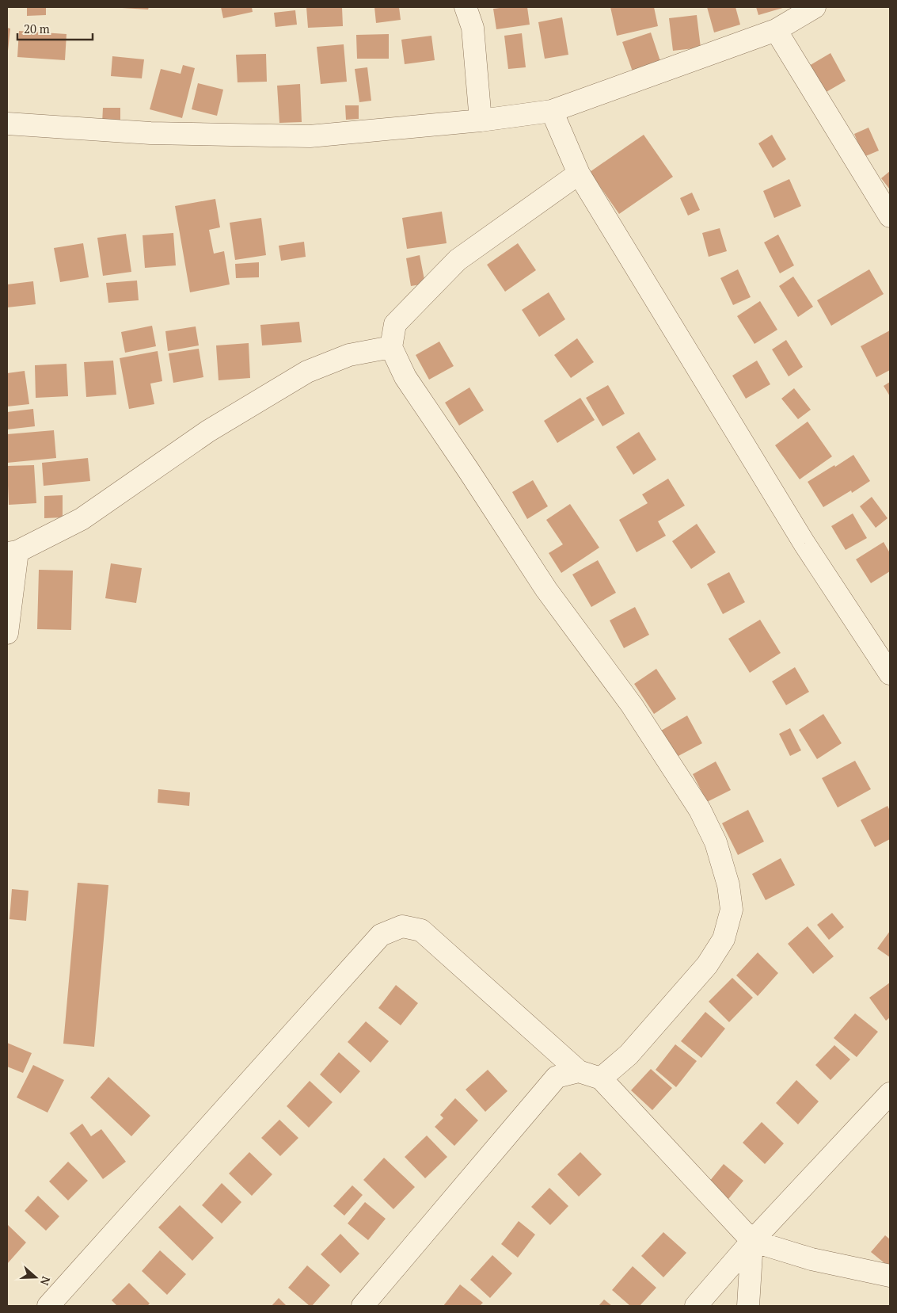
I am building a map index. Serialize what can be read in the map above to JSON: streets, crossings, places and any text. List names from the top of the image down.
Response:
{
  "scale_bar": "20 m",
  "north": "right"
}
